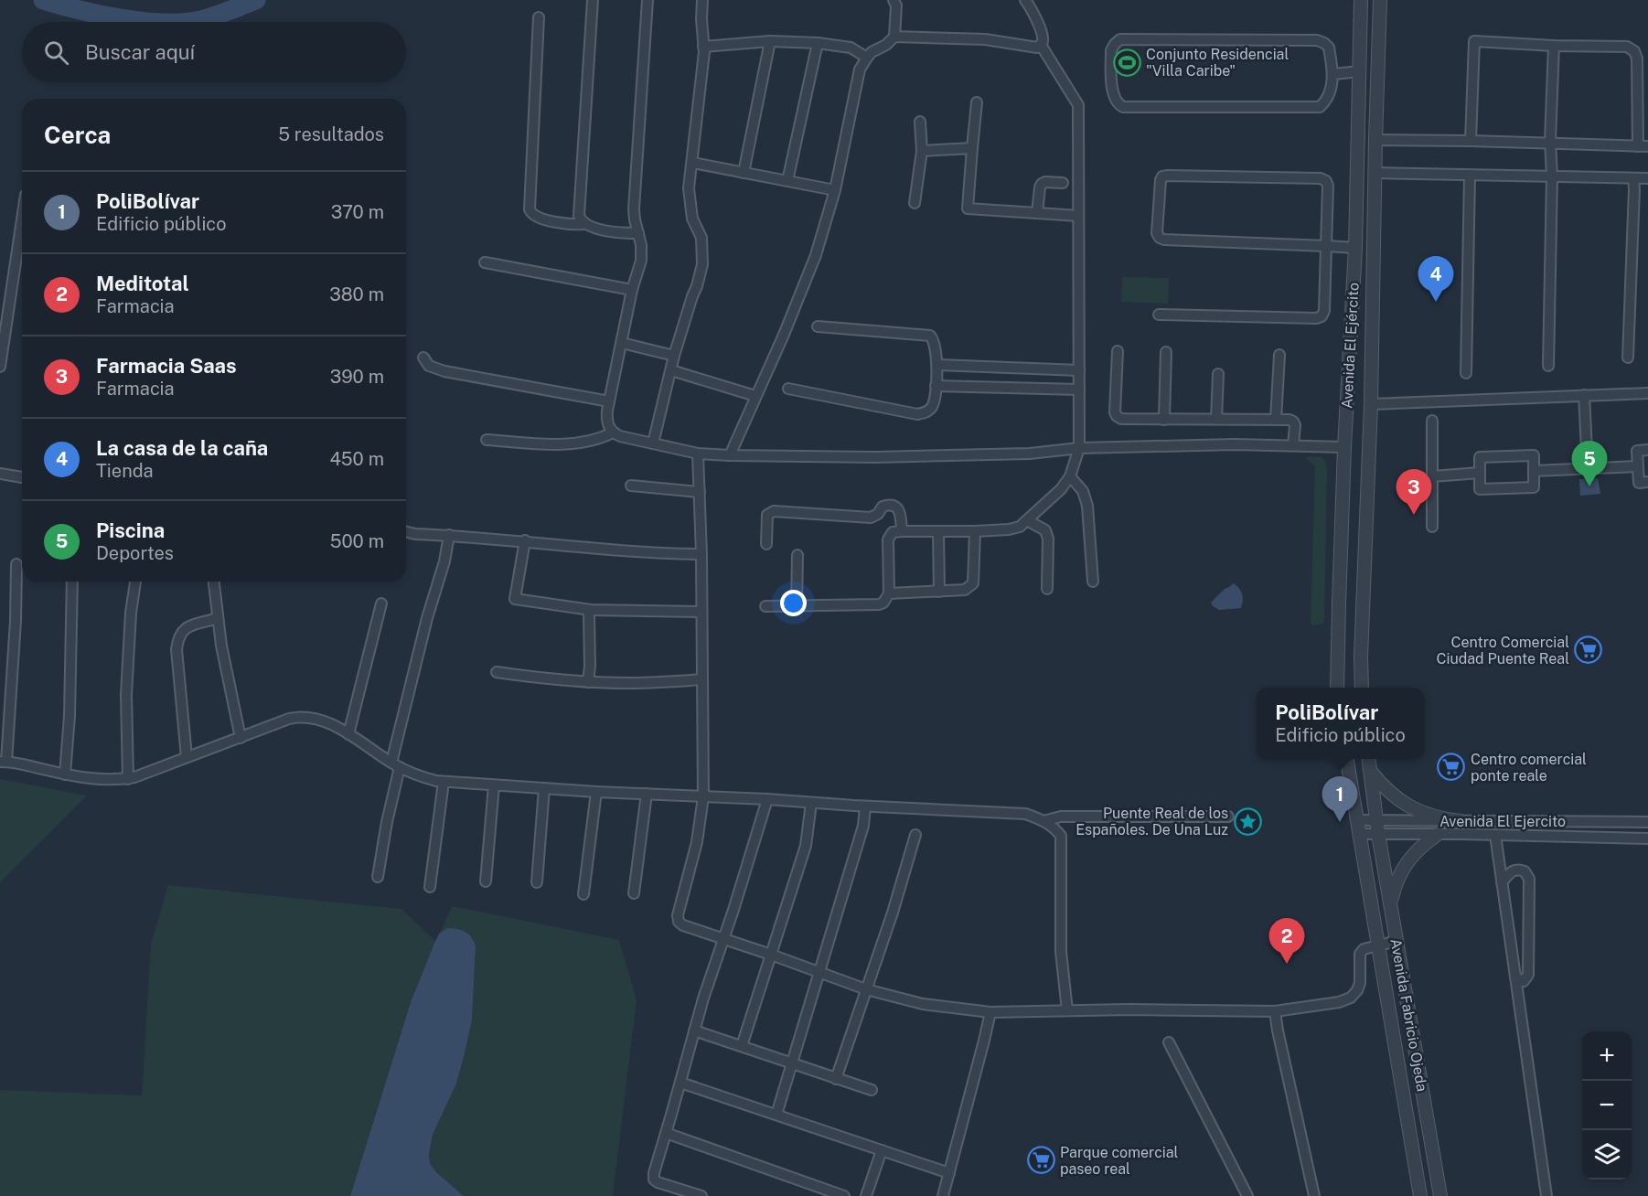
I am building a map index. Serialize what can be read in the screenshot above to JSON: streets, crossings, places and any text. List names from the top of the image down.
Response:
{
  "streets": {
    "street": ["Avenida El Ejército", "Avenida El Ejercito", "Avenida Fabricio Ojeda"]
  },
  "crossings": [
    ["Avenida El Ejercito", "Avenida Fabricio Ojeda"]
  ],
  "places": {
    "sports": ["Conjunto Residencial \"Villa Caribe\""],
    "supermarket": ["Centro Comercial Ciudad Puente Real", "Centro comercial ponte reale", "Parque comercial paseo real"],
    "place": ["Puente Real de los Españoles. De Una Luz"]
  },
  "page": {
    "search": "Buscar aquí",
    "heading": ["Cerca", "5 resultados"],
    "list": [
      {
        "mark": "1",
        "name": "PoliBolívar",
        "note": "Edificio público",
        "value": "370 m"
      },
      {
        "mark": "2",
        "name": "Meditotal",
        "note": "Farmacia",
        "value": "380 m"
      },
      {
        "mark": "3",
        "name": "Farmacia Saas",
        "note": "Farmacia",
        "value": "390 m"
      },
      {
        "mark": "4",
        "name": "La casa de la caña",
        "note": "Tienda",
        "value": "450 m"
      },
      {
        "mark": "5",
        "name": "Piscina",
        "note": "Deportes",
        "value": "500 m"
      }
    ],
    "pins": [
      "4",
      "5",
      "3",
      "1",
      "2"
    ],
    "popup": ["PoliBolívar", "Edificio público"],
    "map_buttons": ["+", "−"]
  }
}
